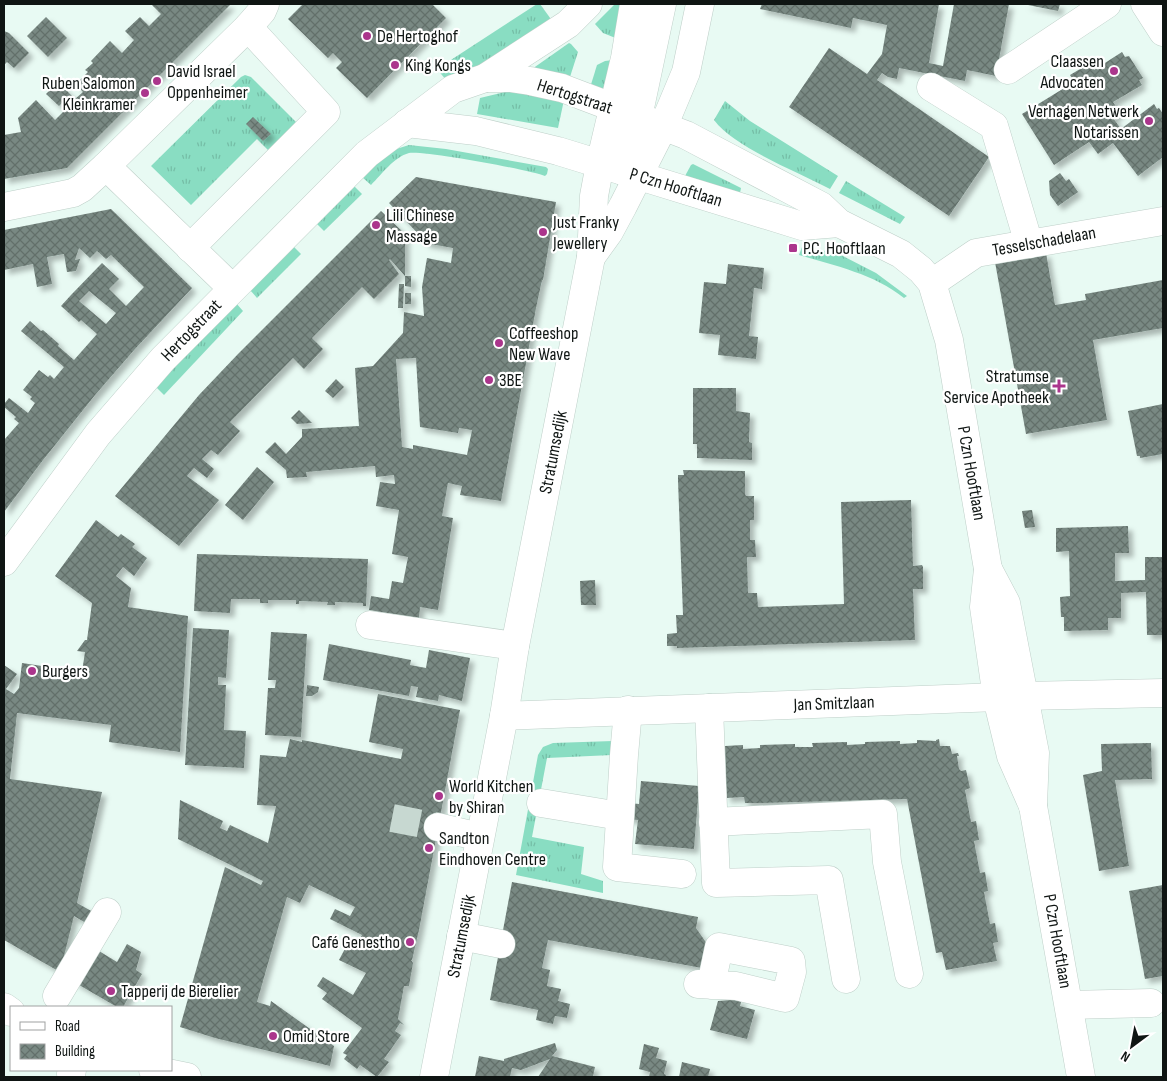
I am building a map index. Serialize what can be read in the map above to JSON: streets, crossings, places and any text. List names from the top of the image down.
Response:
{
  "streets": {
    "street": [
      "Hertogstraat",
      "P Czn Hooftlaan",
      "Tesselschadelaan",
      "Stratumsedijk",
      "Jan Smitzlaan"
    ]
  },
  "crossings": [
    ["Hertogstraat", "P Czn Hooftlaan"],
    ["Hertogstraat", "Stratumsedijk"],
    ["P Czn Hooftlaan", "Tesselschadelaan"],
    ["P Czn Hooftlaan", "Stratumsedijk"],
    ["P Czn Hooftlaan", "Jan Smitzlaan"],
    ["Stratumsedijk", "Jan Smitzlaan"]
  ],
  "places": {
    "other": [
      "De Hertoghof",
      "King Kongs",
      "Claassen Advocaten",
      "David Israel Oppenheimer",
      "Ruben Salomon Kleinkramer",
      "Verhagen Netwerk Notarissen",
      "Lili Chinese Massage",
      "Just Franky Jewellery",
      "Coffeeshop New Wave",
      "3BE",
      "Burgers",
      "World Kitchen by Shiran",
      "Sandton Eindhoven Centre",
      "Café Genestho",
      "Tapperij de Bierelier",
      "Omid Store"
    ],
    "transit": ["P.C. Hooftlaan"],
    "health": ["Stratumse Service Apotheek"]
  },
  "legend": ["Road", "Building"],
  "north": "bottom left"
}
